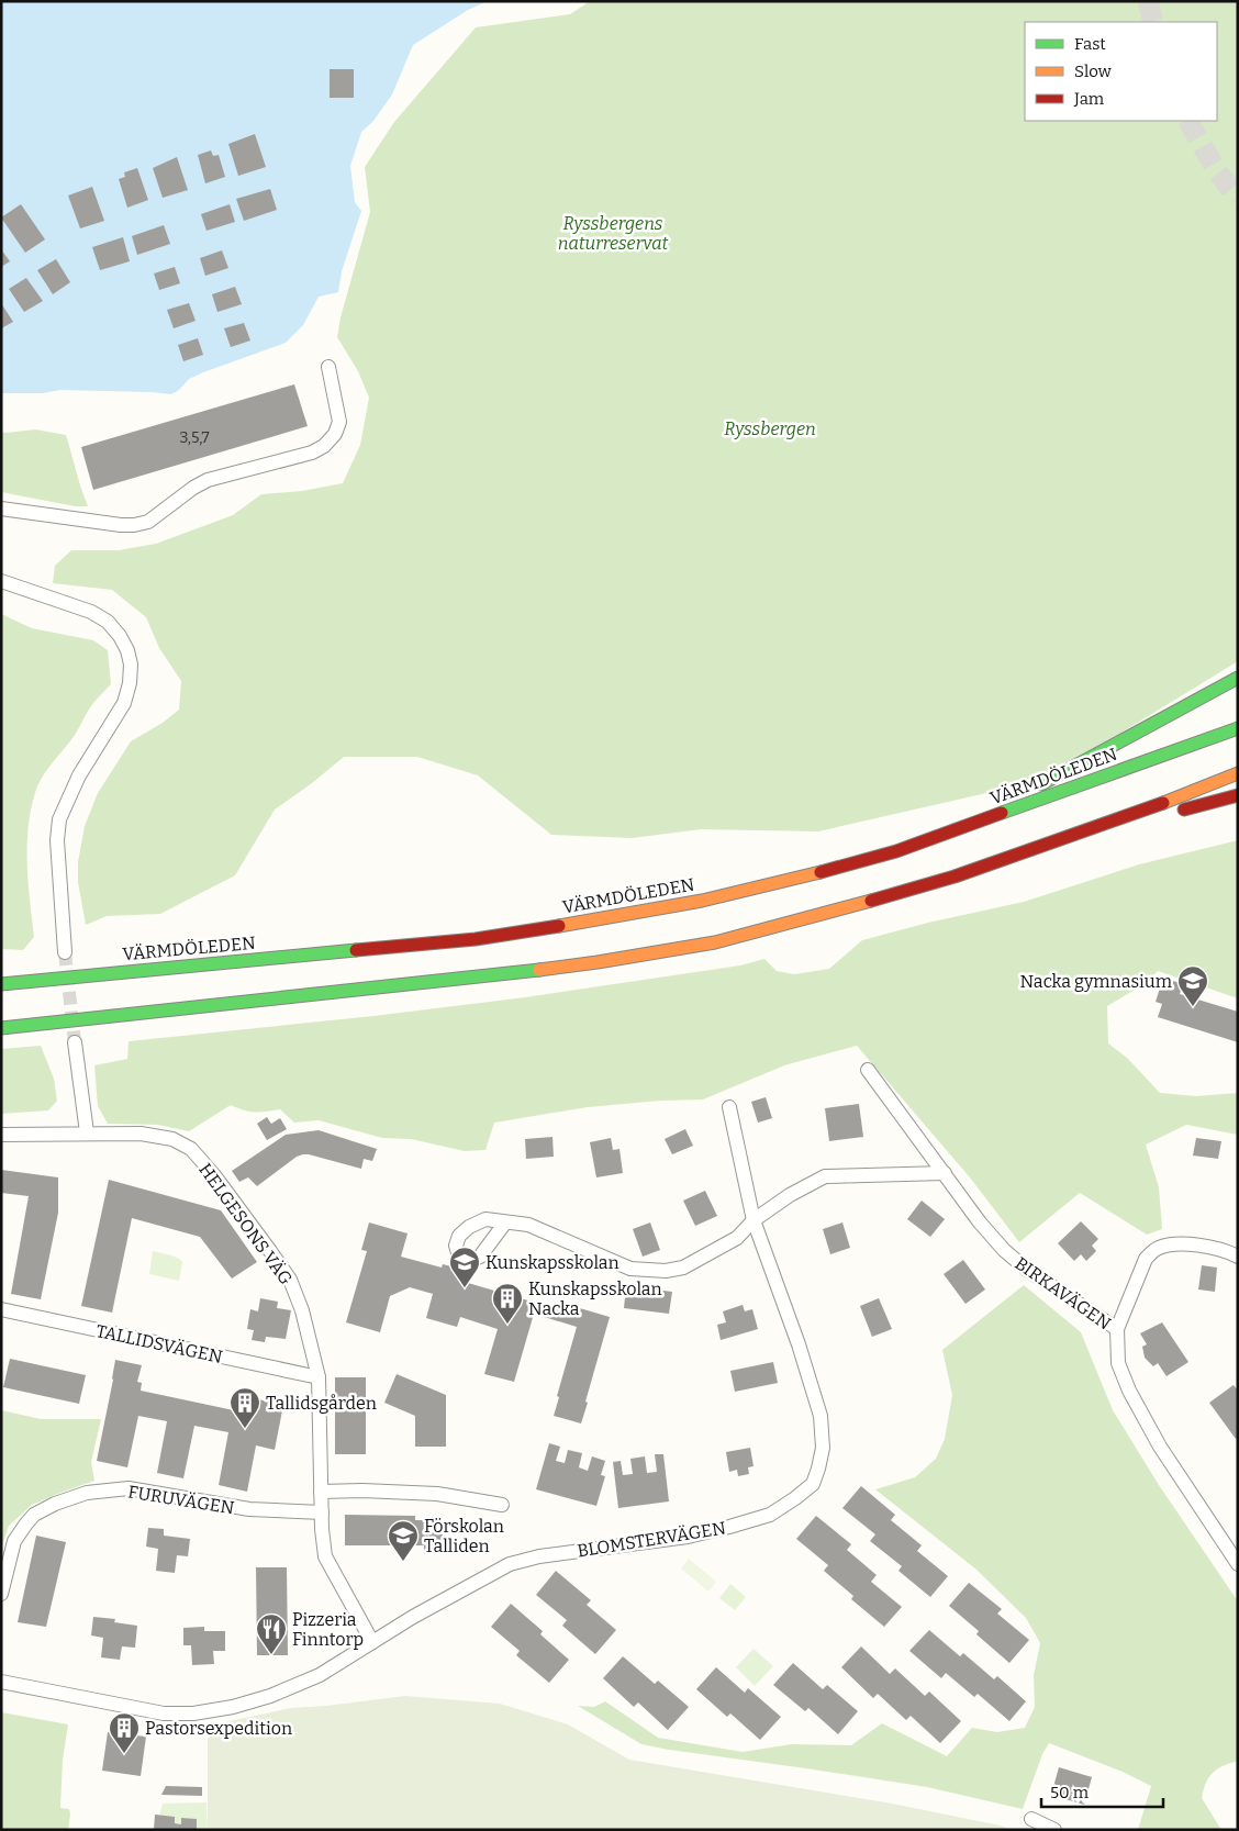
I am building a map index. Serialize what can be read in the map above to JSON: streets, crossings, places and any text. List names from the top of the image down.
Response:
{
  "streets": {
    "highway": ["VÄRMDÖLEDEN"],
    "street": [
      "HELGESONS VÄG",
      "BIRKAVÄGEN",
      "TALLIDSVÄGEN",
      "FURUVÄGEN",
      "BLOMSTERVÄGEN"
    ]
  },
  "crossings": [
    ["HELGESONS VÄG", "TALLIDSVÄGEN"],
    ["HELGESONS VÄG", "FURUVÄGEN"],
    ["HELGESONS VÄG", "BLOMSTERVÄGEN"]
  ],
  "parks": ["Ryssbergens naturreservat", "Ryssbergen"],
  "places": {
    "school or university": ["Nacka gymnasium", "Kunskapsskolan", "Förskolan Talliden"],
    "building": ["Kunskapsskolan Nacka", "Tallidsgården", "Pastorsexpedition"],
    "restaurant": ["Pizzeria Finntorp"]
  },
  "house_numbers": ["3,5,7"],
  "legend": ["Fast", "Slow", "Jam"],
  "scale_bar": "50 m"
}
